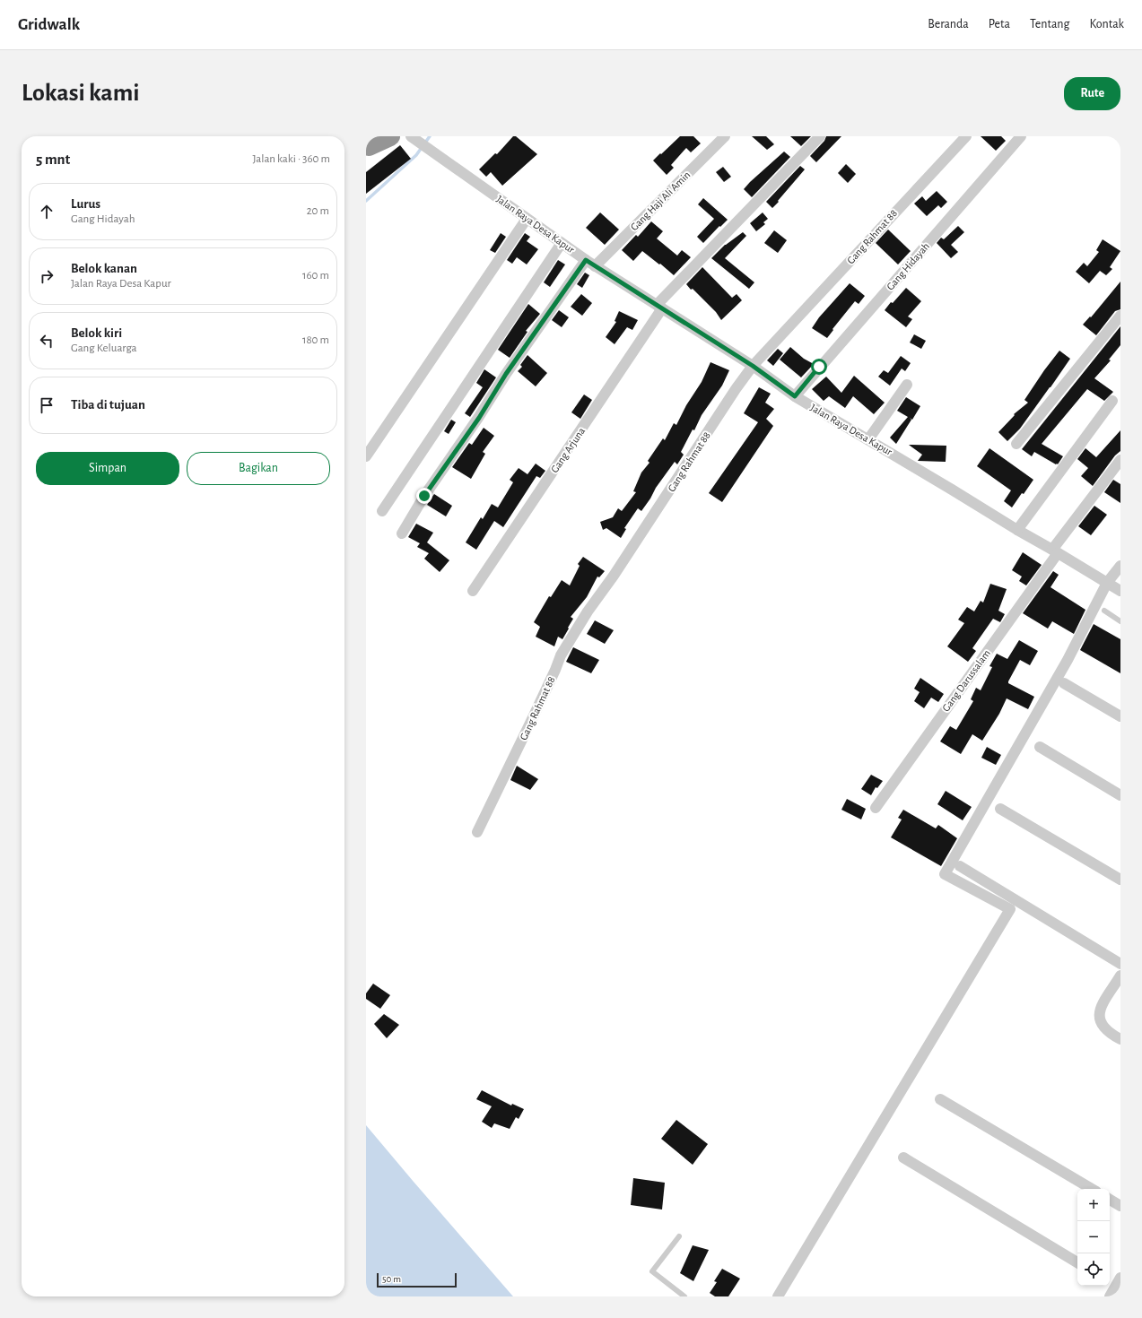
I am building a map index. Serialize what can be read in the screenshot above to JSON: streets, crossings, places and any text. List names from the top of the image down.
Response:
{
  "streets": {
    "street": [
      "Gang Haji Ali Amin",
      "Jalan Raya Desa Kapur",
      "Gang Rahmat 88",
      "Gang Hidayah",
      "Gang Arjuna",
      "Gang Darussalam"
    ]
  },
  "crossings": [
    ["Gang Haji Ali Amin", "Jalan Raya Desa Kapur"],
    ["Jalan Raya Desa Kapur", "Gang Rahmat 88"],
    ["Jalan Raya Desa Kapur", "Gang Hidayah"],
    ["Jalan Raya Desa Kapur", "Gang Arjuna"],
    ["Jalan Raya Desa Kapur", "Gang Darussalam"]
  ],
  "scale_bar": "50 m",
  "page": {
    "header": "Gridwalk",
    "nav": [
      "Beranda",
      "Peta",
      "Tentang",
      "Kontak"
    ],
    "buttons": [
      "Rute",
      ["Simpan", "Bagikan"]
    ],
    "title": "Lokasi kami",
    "heading": ["5 mnt", "Jalan kaki · 360 m"],
    "list": [
      ["Lurus", "Gang Hidayah", "20 m"],
      ["Belok kanan", "Jalan Raya Desa Kapur", "160 m"],
      ["Belok kiri", "Gang Keluarga", "180 m"],
      "Tiba di tujuan"
    ],
    "map_buttons": ["+", "−"],
    "scale": "50 m"
  }
}
